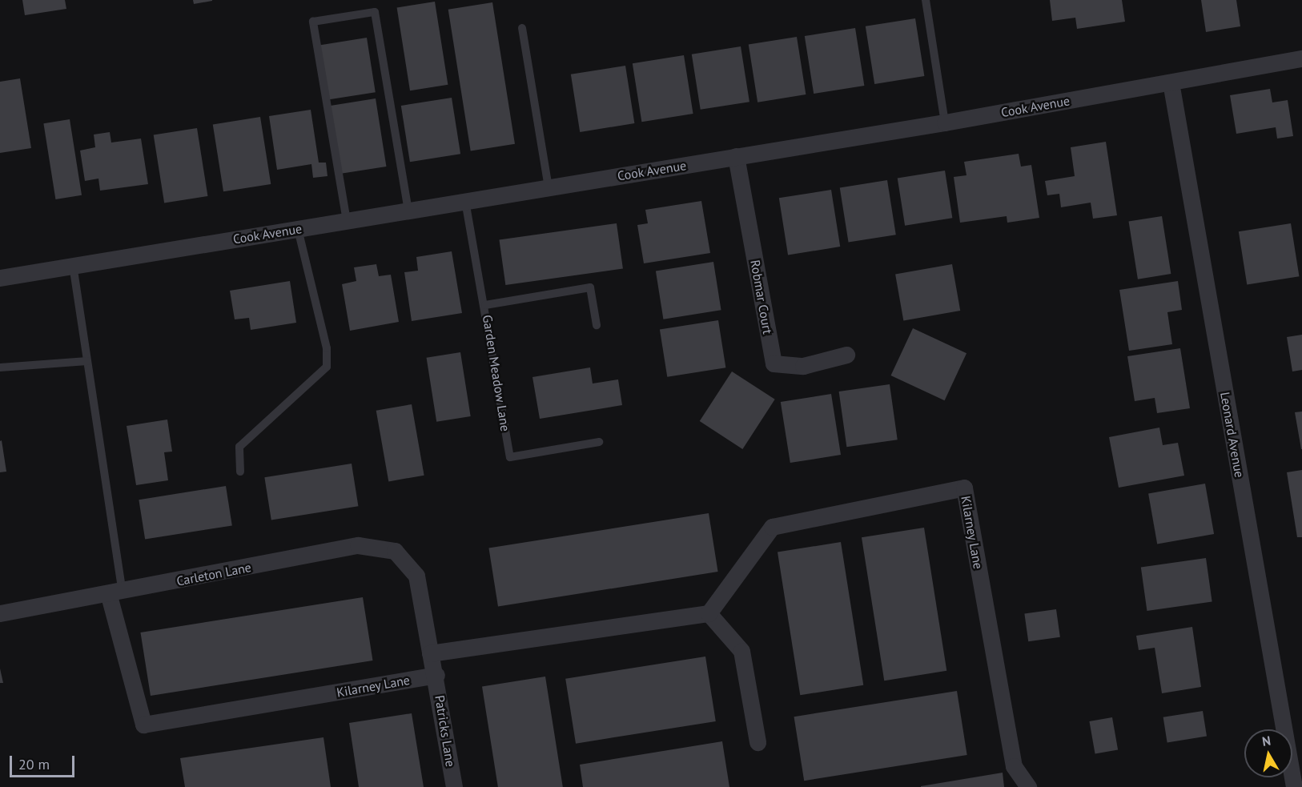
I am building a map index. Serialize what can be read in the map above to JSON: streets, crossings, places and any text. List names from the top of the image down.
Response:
{
  "streets": {
    "street": [
      "Cook Avenue",
      "Robmar Court",
      "Leonard Avenue",
      "Kilarney Lane",
      "Carleton Lane",
      "Patricks Lane"
    ],
    "lane": ["Garden Meadow Lane"]
  },
  "crossings": [
    ["Cook Avenue", "Robmar Court"],
    ["Cook Avenue", "Garden Meadow Lane"],
    ["Cook Avenue", "Leonard Avenue"],
    ["Kilarney Lane", "Carleton Lane"],
    ["Kilarney Lane", "Patricks Lane"]
  ],
  "scale_bar": "20 m",
  "north": "top"
}
